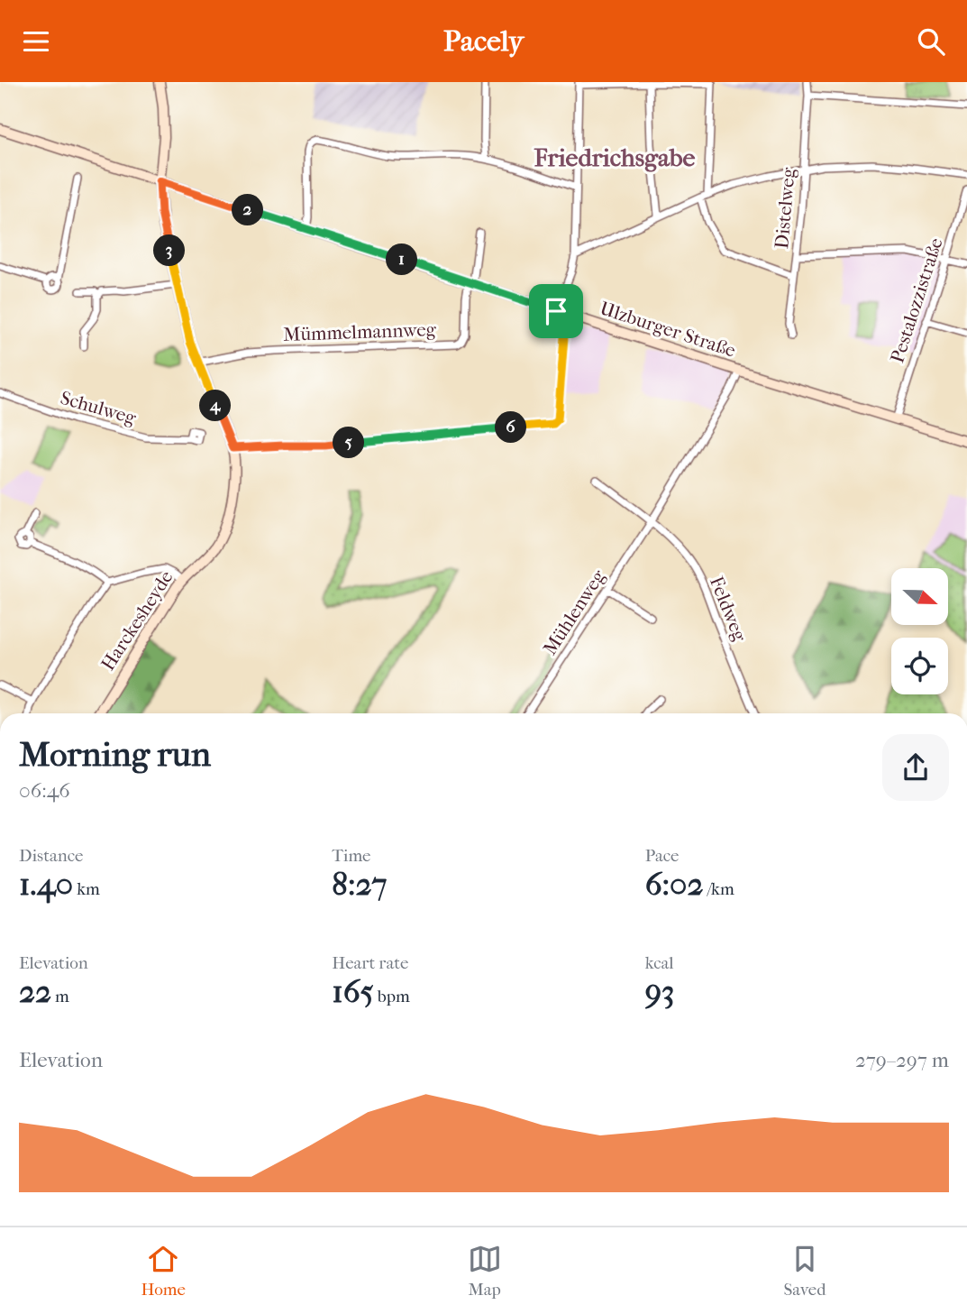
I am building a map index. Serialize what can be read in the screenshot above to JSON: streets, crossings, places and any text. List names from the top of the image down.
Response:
{
  "streets": {
    "main road": ["Ulzburger Straße", "Harckesheyde"],
    "street": [
      "Distelweg",
      "Pestalozzistraße",
      "Mümmelmannweg",
      "Schulweg",
      "Feldweg",
      "Mühlenweg"
    ]
  },
  "crossings": [
    ["Pestalozzistraße", "Ulzburger Straße"],
    ["Ulzburger Straße", "Mümmelmannweg"],
    ["Ulzburger Straße", "Mühlenweg"],
    ["Ulzburger Straße", "Harckesheyde"],
    ["Mümmelmannweg", "Harckesheyde"],
    ["Feldweg", "Mühlenweg"]
  ],
  "districts": ["Friedrichsgabe"],
  "north": "right",
  "page": {
    "header": "Pacely",
    "pins": [
      "2",
      "3",
      "1",
      "4",
      "6",
      "5"
    ],
    "heading": ["Morning run", "06:46"],
    "stats": [
      ["Distance", "1.40 km"],
      ["Time", "8:27"],
      ["Pace", "6:02 /km"],
      ["Elevation", "22 m"],
      ["Heart rate", "165 bpm"],
      ["kcal", "93"]
    ],
    "chart": ["Elevation", "279–297 m"],
    "tabs": ["Home", "Map", "Saved"]
  }
}
